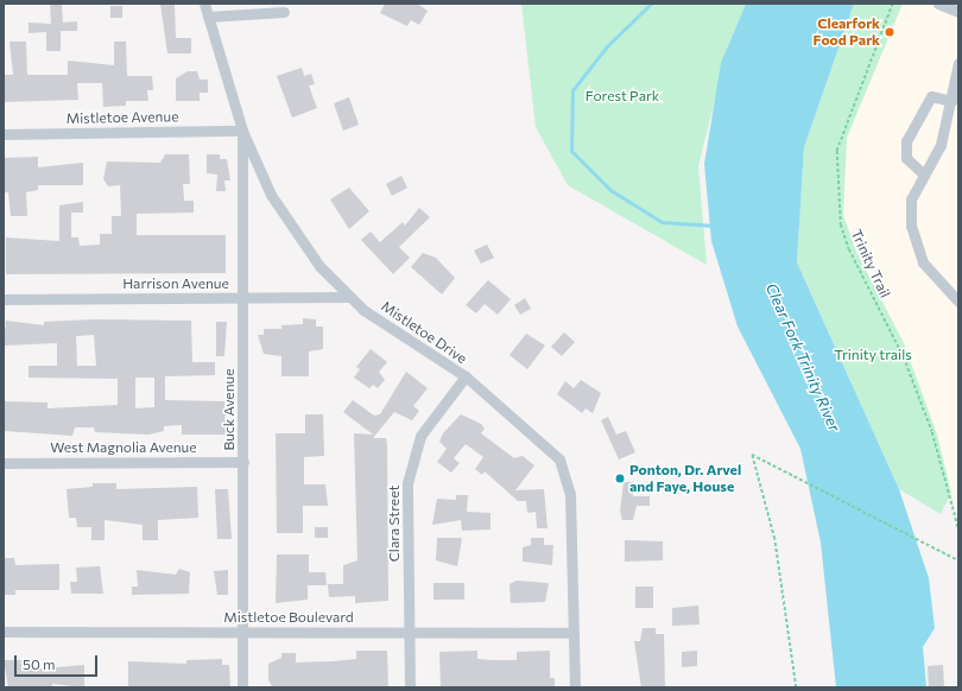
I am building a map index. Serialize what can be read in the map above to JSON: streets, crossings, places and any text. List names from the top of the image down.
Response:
{
  "streets": {
    "street": [
      "Mistletoe Avenue",
      "Harrison Avenue",
      "Mistletoe Drive",
      "Buck Avenue",
      "West Magnolia Avenue",
      "Clara Street",
      "Mistletoe Boulevard"
    ],
    "path": ["Trinity Trail"]
  },
  "crossings": [
    ["Mistletoe Avenue", "Mistletoe Drive"],
    ["Mistletoe Avenue", "Buck Avenue"],
    ["Harrison Avenue", "Mistletoe Drive"],
    ["Harrison Avenue", "Buck Avenue"],
    ["Mistletoe Drive", "Buck Avenue"],
    ["Mistletoe Drive", "Clara Street"],
    ["Mistletoe Drive", "Mistletoe Boulevard"],
    ["Buck Avenue", "West Magnolia Avenue"],
    ["Buck Avenue", "Mistletoe Boulevard"],
    ["Clara Street", "Mistletoe Boulevard"]
  ],
  "water": ["Clear Fork Trinity River"],
  "parks": ["Forest Park", "Trinity trails"],
  "places": ["Clearfork Food Park", "Ponton, Dr. Arvel and Faye, House"],
  "scale_bar": "50 m"
}
